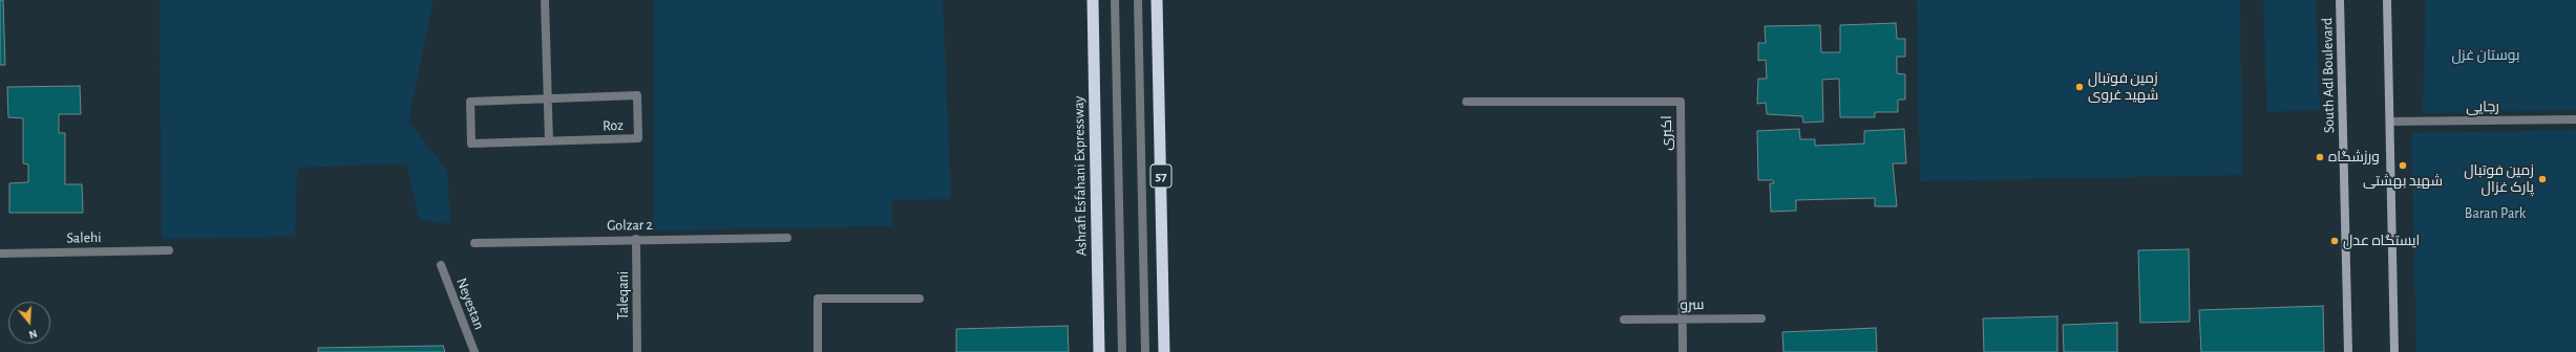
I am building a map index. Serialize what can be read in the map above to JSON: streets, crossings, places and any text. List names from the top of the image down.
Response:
{
  "streets": {
    "highway": ["Ashrafi Esfahani Expressway", "57"],
    "main road": ["South Adl Boulevard"],
    "street": [
      "رجایی",
      "Roz",
      "اکبری",
      "Golzar 2",
      "Salehi",
      "Taleqani",
      "Neyestan",
      "سرو"
    ]
  },
  "crossings": [
    ["اکبری", "سرو"],
    ["Golzar 2", "Taleqani"]
  ],
  "parks": ["بوستان غزل", "Baran Park"],
  "places": [
    "زمین فوتبال شهید غروی",
    "ورزشگاه",
    "شهید بهشتی",
    "زمین فوتبال پارک غزال",
    "ایستگاه عدل"
  ],
  "north": "bottom"
}
